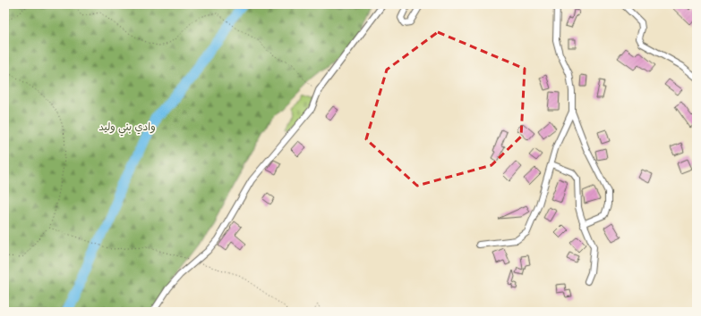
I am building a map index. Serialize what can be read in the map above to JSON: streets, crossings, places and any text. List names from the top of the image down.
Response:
{
  "parks": ["وادي بني وليد"]
}
